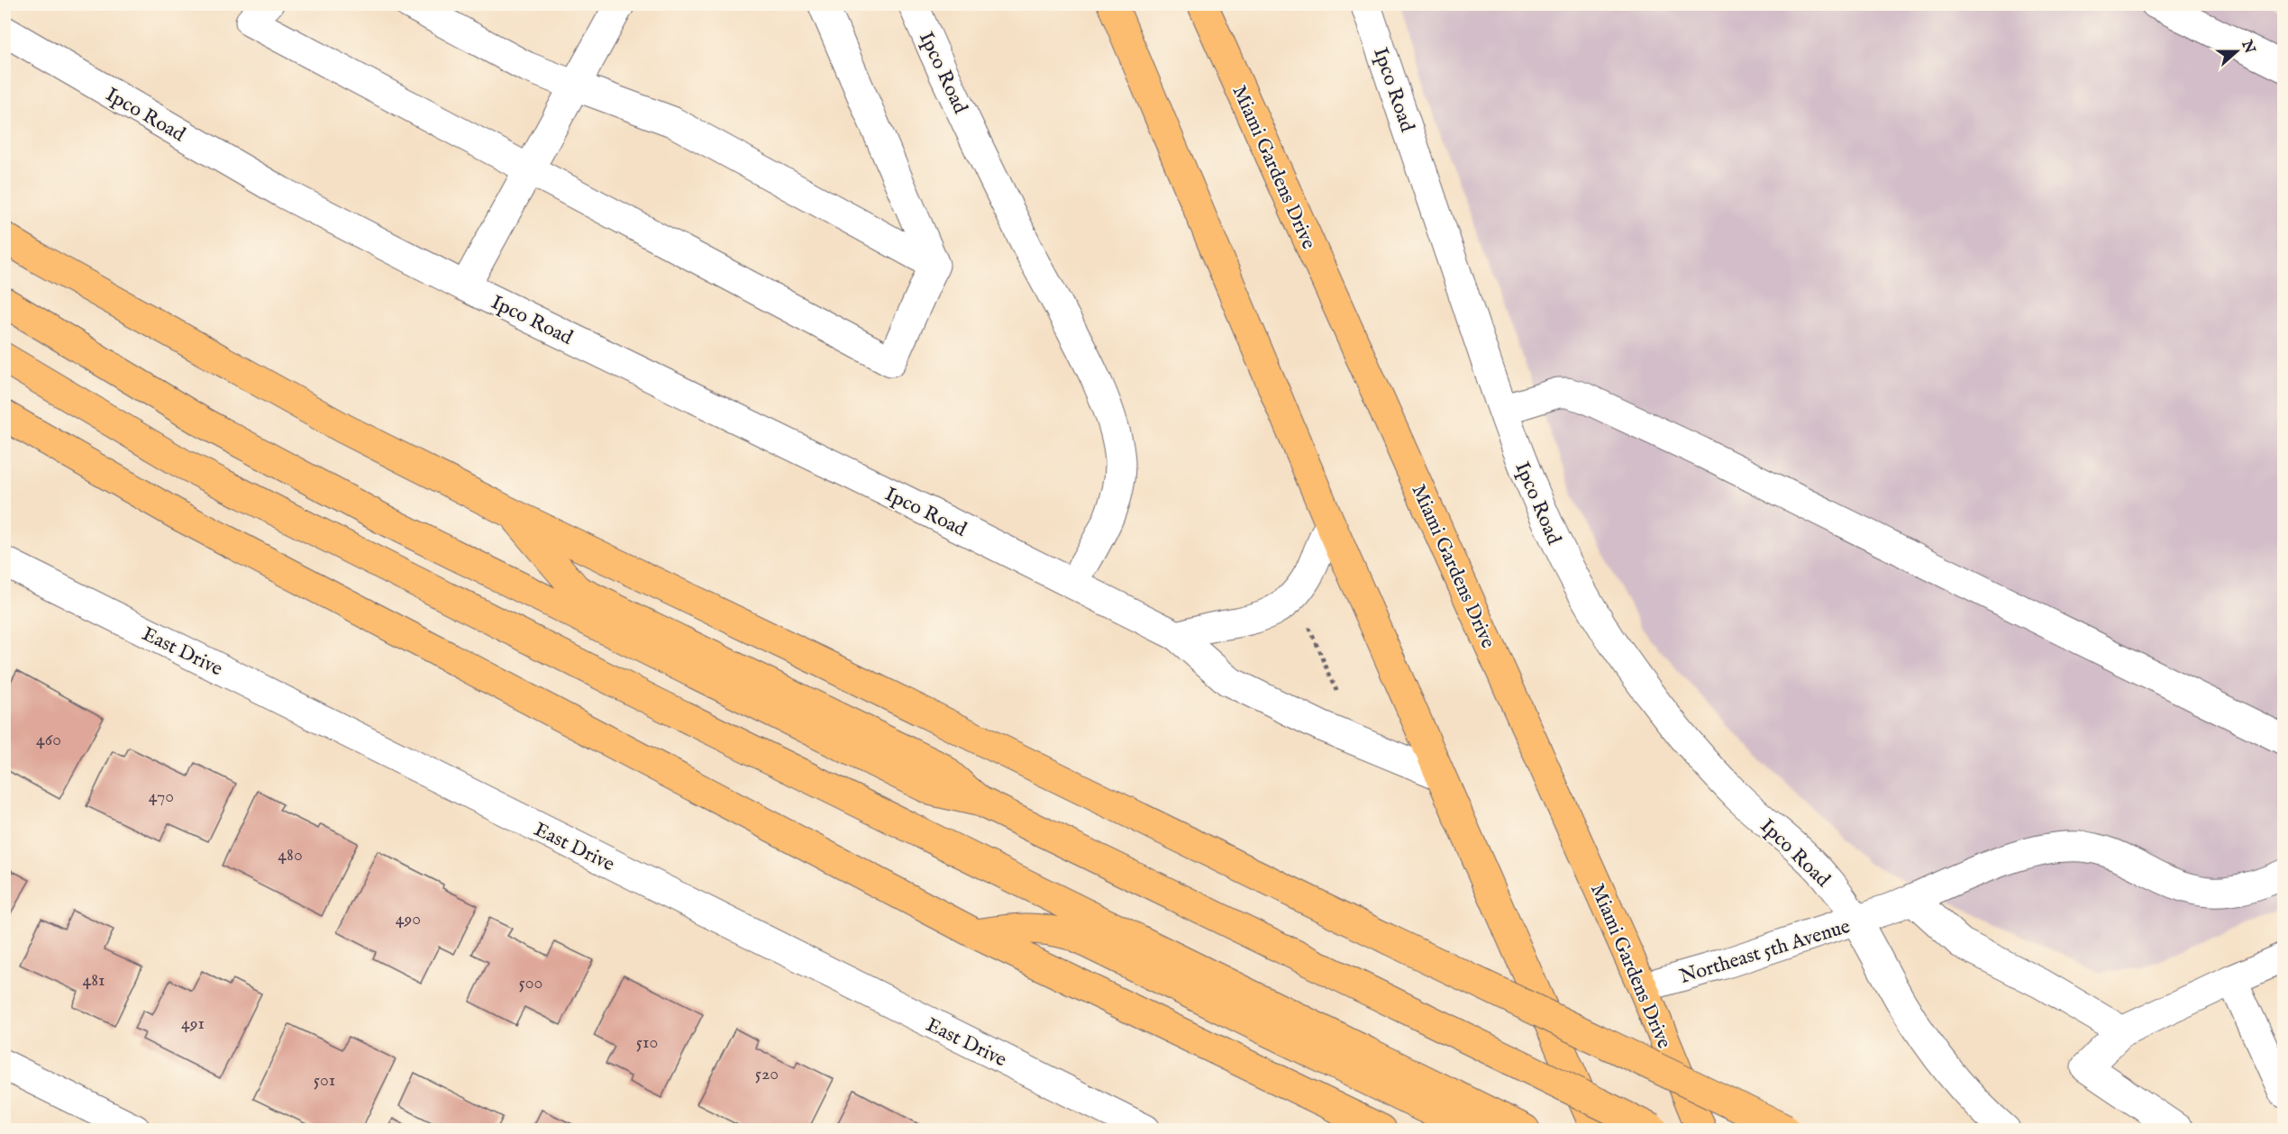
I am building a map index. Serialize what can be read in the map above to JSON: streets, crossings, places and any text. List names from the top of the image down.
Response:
{
  "streets": {
    "main road": ["Miami Gardens Drive"],
    "street": ["Ipco Road", "East Drive", "Northeast 5th Avenue"]
  },
  "crossings": [
    ["Ipco Road", "Northeast 5th Avenue"],
    ["Miami Gardens Drive", "Northeast 5th Avenue"]
  ],
  "house_numbers": [
    "460",
    "470",
    "480",
    "490",
    "481",
    "500",
    "491",
    "510",
    "520",
    "501"
  ],
  "north": "right"
}
